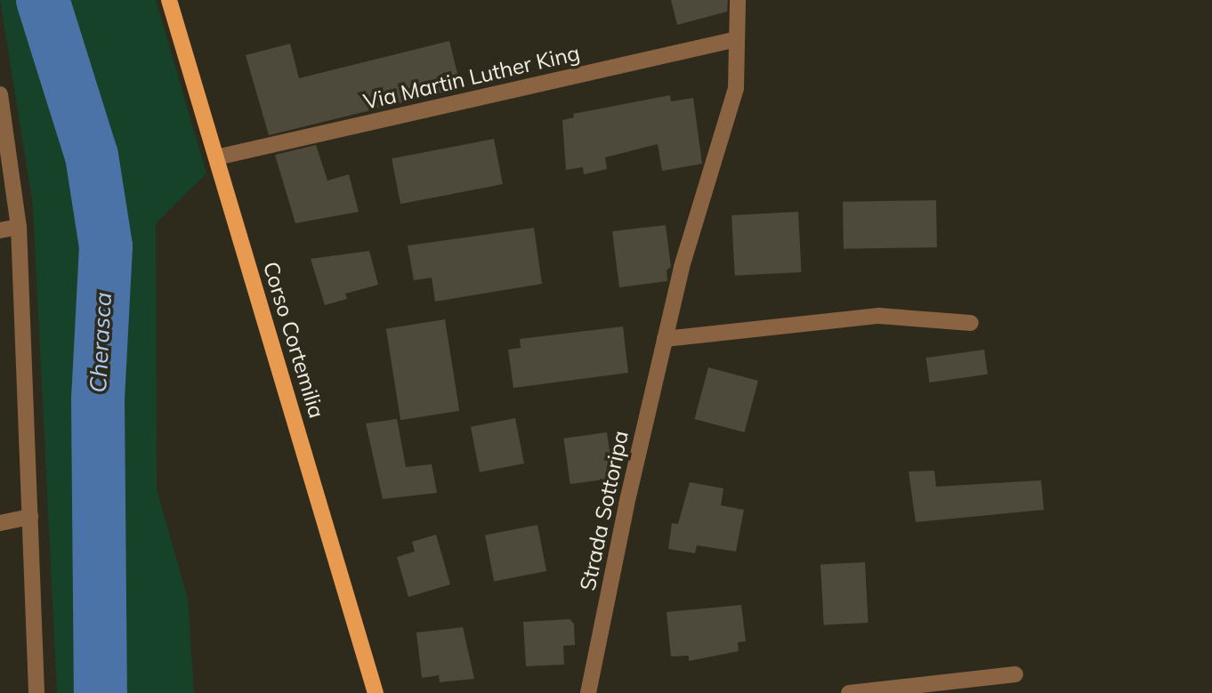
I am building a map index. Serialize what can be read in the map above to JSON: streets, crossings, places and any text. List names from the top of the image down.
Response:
{
  "streets": {
    "main road": ["Corso Cortemilia"],
    "street": ["Via Martin Luther King", "Strada Sottoripa"]
  },
  "crossings": [
    ["Via Martin Luther King", "Corso Cortemilia"],
    ["Via Martin Luther King", "Strada Sottoripa"]
  ],
  "water": ["Cherasca"]
}
